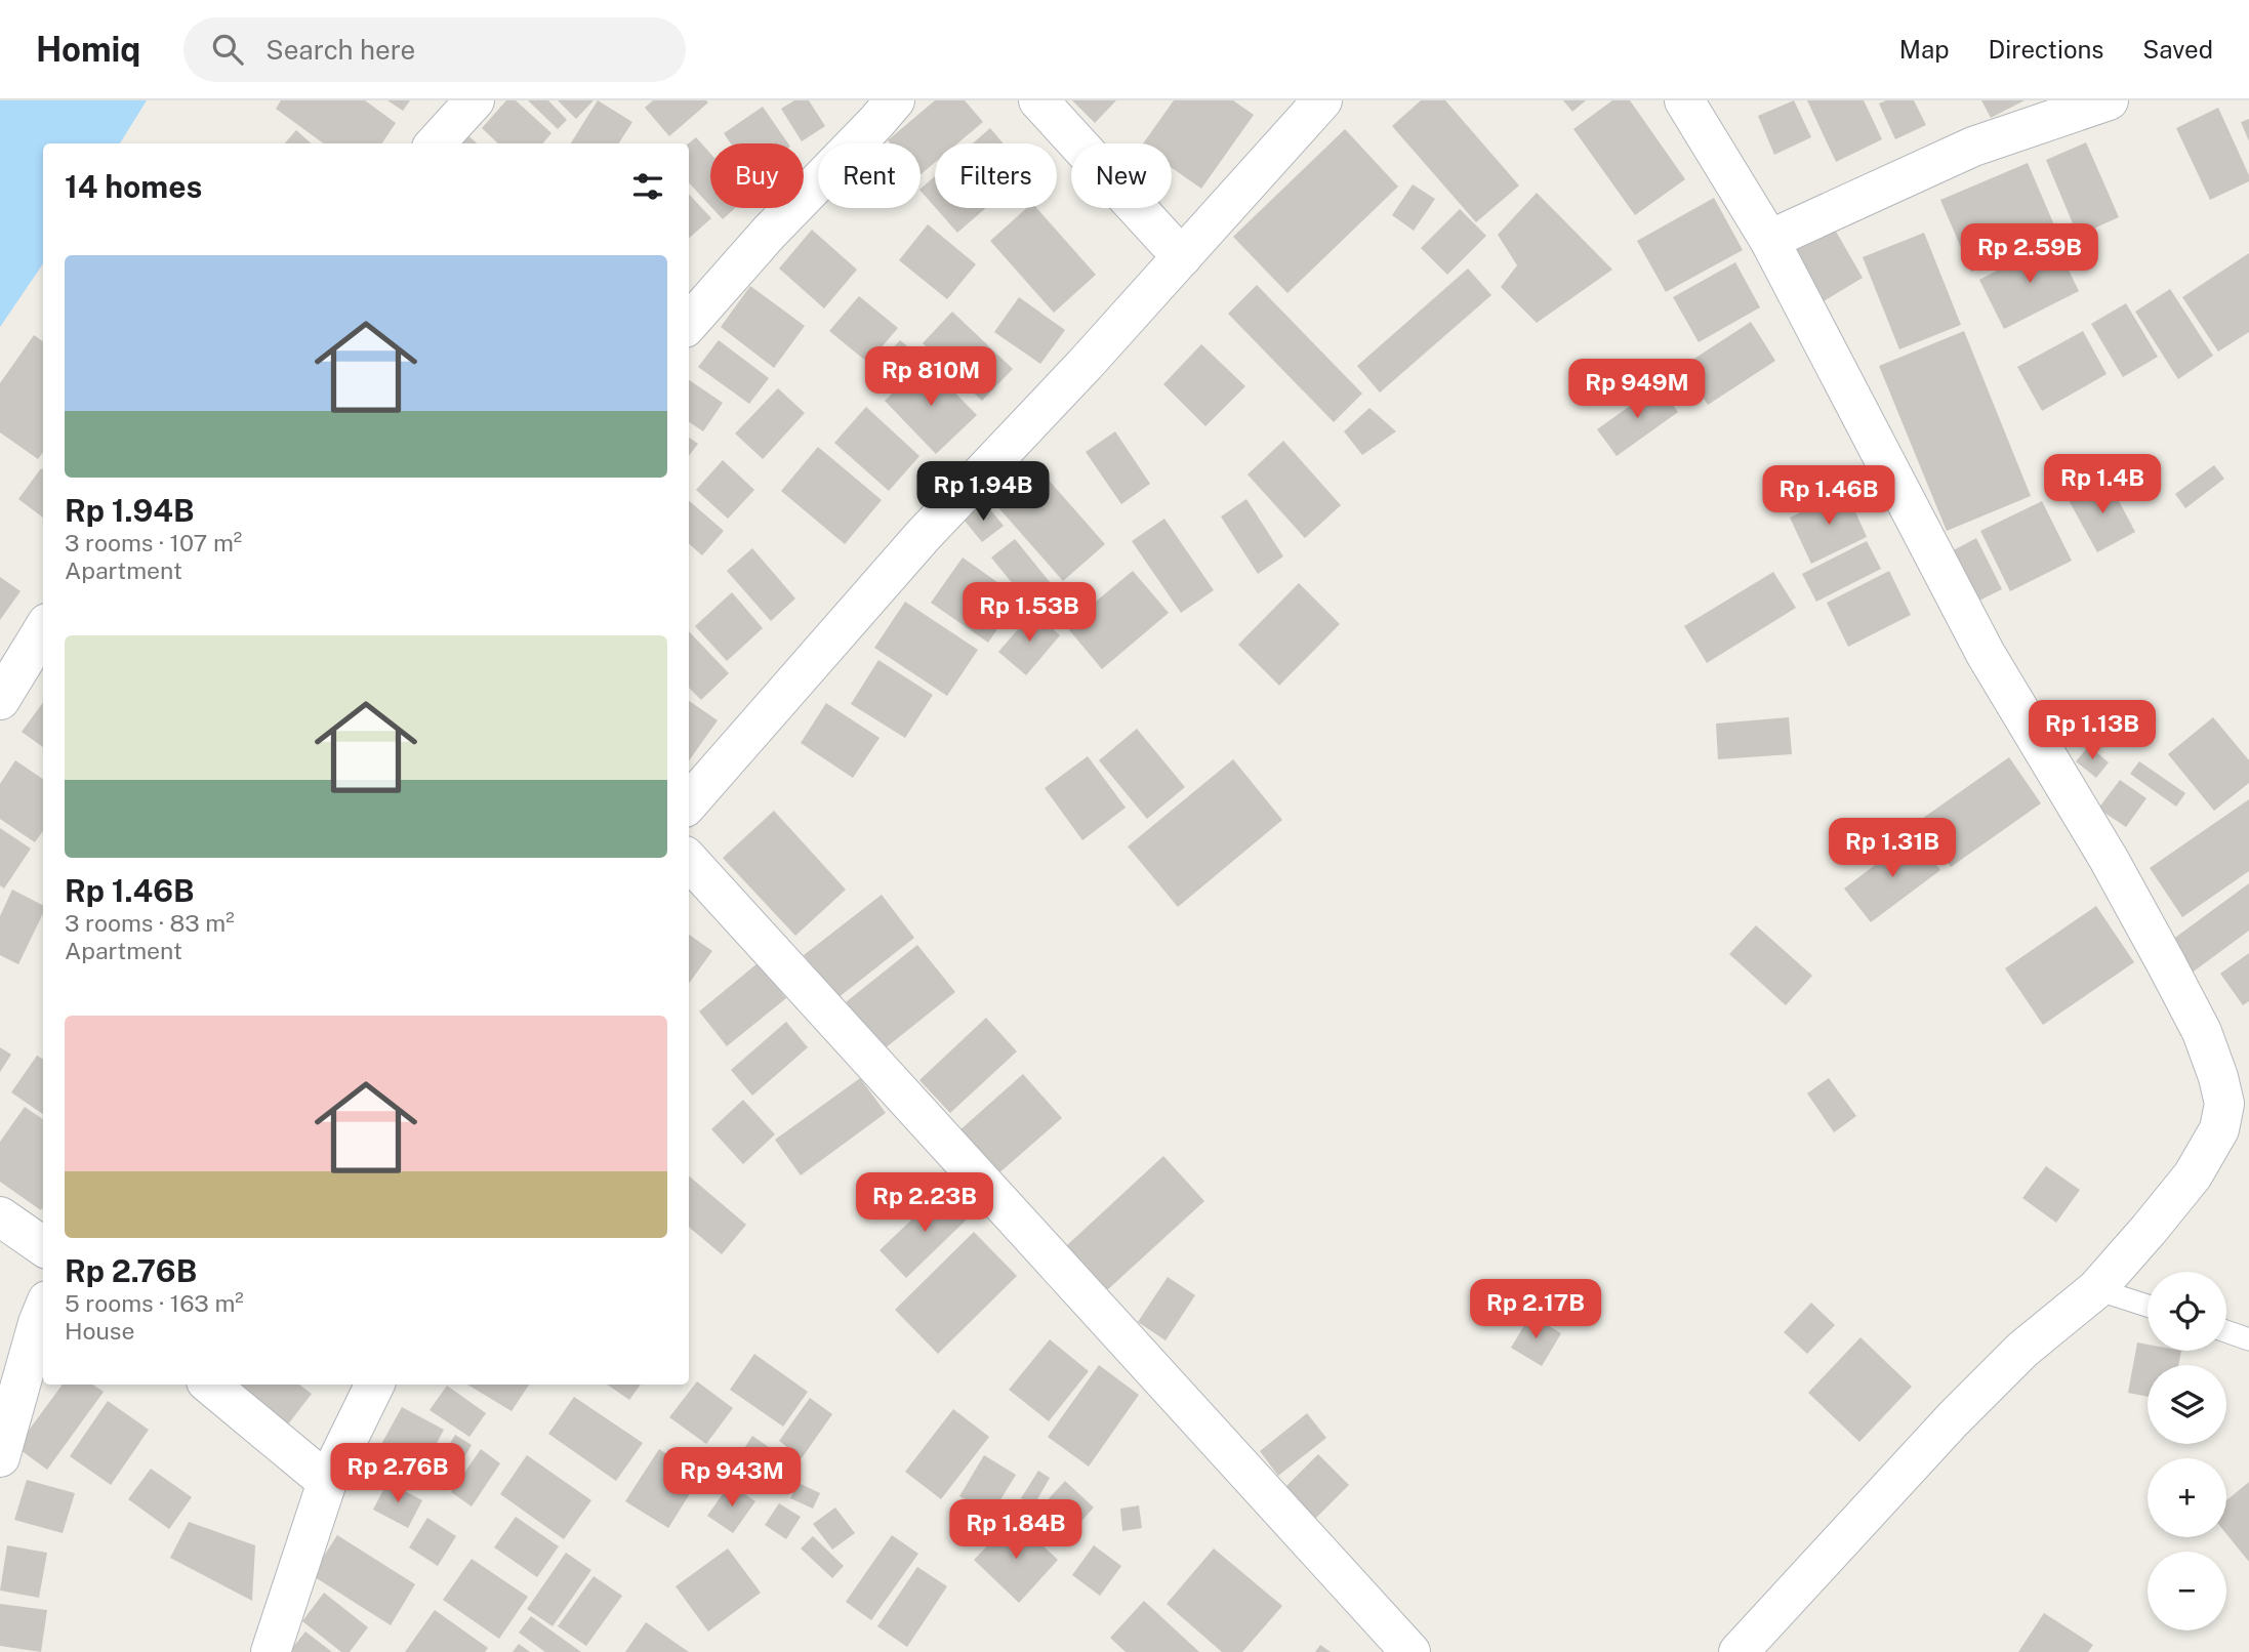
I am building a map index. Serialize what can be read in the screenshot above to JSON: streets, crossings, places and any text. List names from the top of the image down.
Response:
{
  "page": {
    "header": "Homiq",
    "search": "Search here",
    "nav": ["Map", "Directions", "Saved"],
    "chip": [
      "Buy",
      "Rent",
      "Filters",
      "New"
    ],
    "heading": "14 homes",
    "price": [
      "Rp 2.59B",
      "Rp 810M",
      "Rp 949M",
      "Rp 1.4B",
      "Rp 1.94B",
      "Rp 1.46B",
      "Rp 1.53B",
      "Rp 1.13B",
      "Rp 1.31B",
      "Rp 2.23B",
      "Rp 2.17B",
      "Rp 2.76B",
      "Rp 943M",
      "Rp 1.84B"
    ],
    "list": [
      {
        "name": "Rp 1.94B",
        "note": "3 rooms · 107 m² · Apartment"
      },
      {
        "name": "Rp 1.46B",
        "note": "3 rooms · 83 m² · Apartment"
      },
      {
        "name": "Rp 2.76B",
        "note": "5 rooms · 163 m² · House"
      }
    ],
    "map_buttons": ["+", "−"]
  }
}
